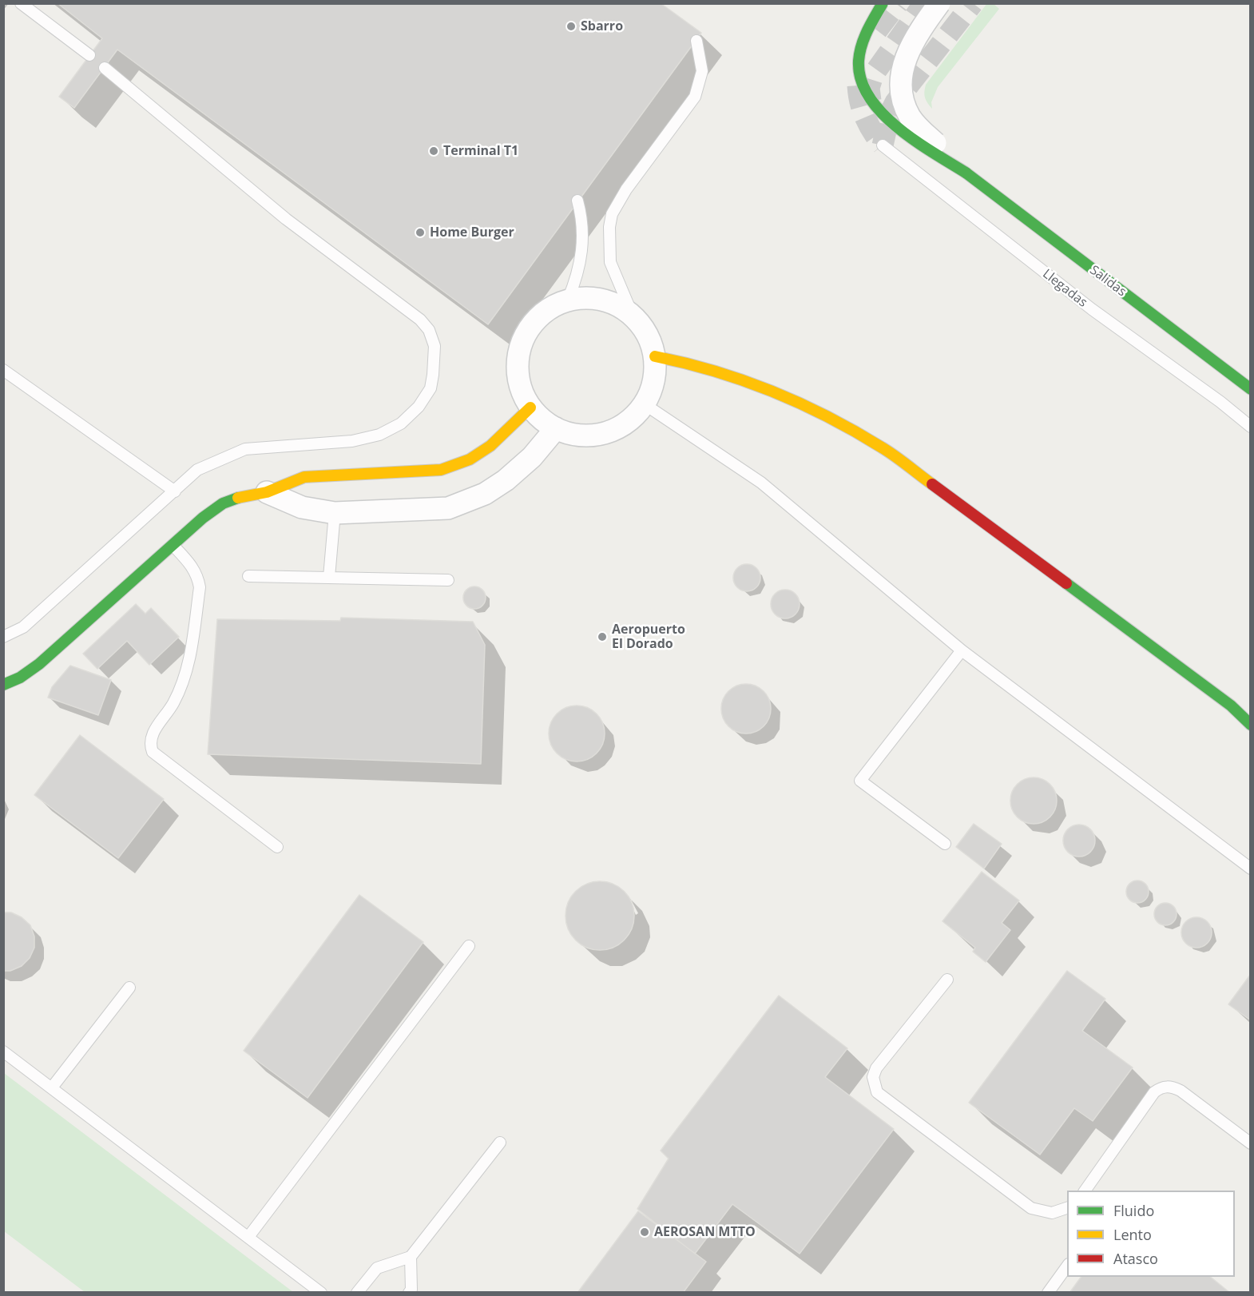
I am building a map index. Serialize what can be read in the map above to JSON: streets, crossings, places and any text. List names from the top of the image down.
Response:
{
  "streets": {
    "street": ["Salidas"],
    "lane": ["Llegadas"]
  },
  "places": [
    "Sbarro",
    "Terminal T1",
    "Home Burger",
    "Aeropuerto El Dorado",
    "AEROSAN MTTO"
  ],
  "legend": ["Fluido", "Lento", "Atasco"]
}
